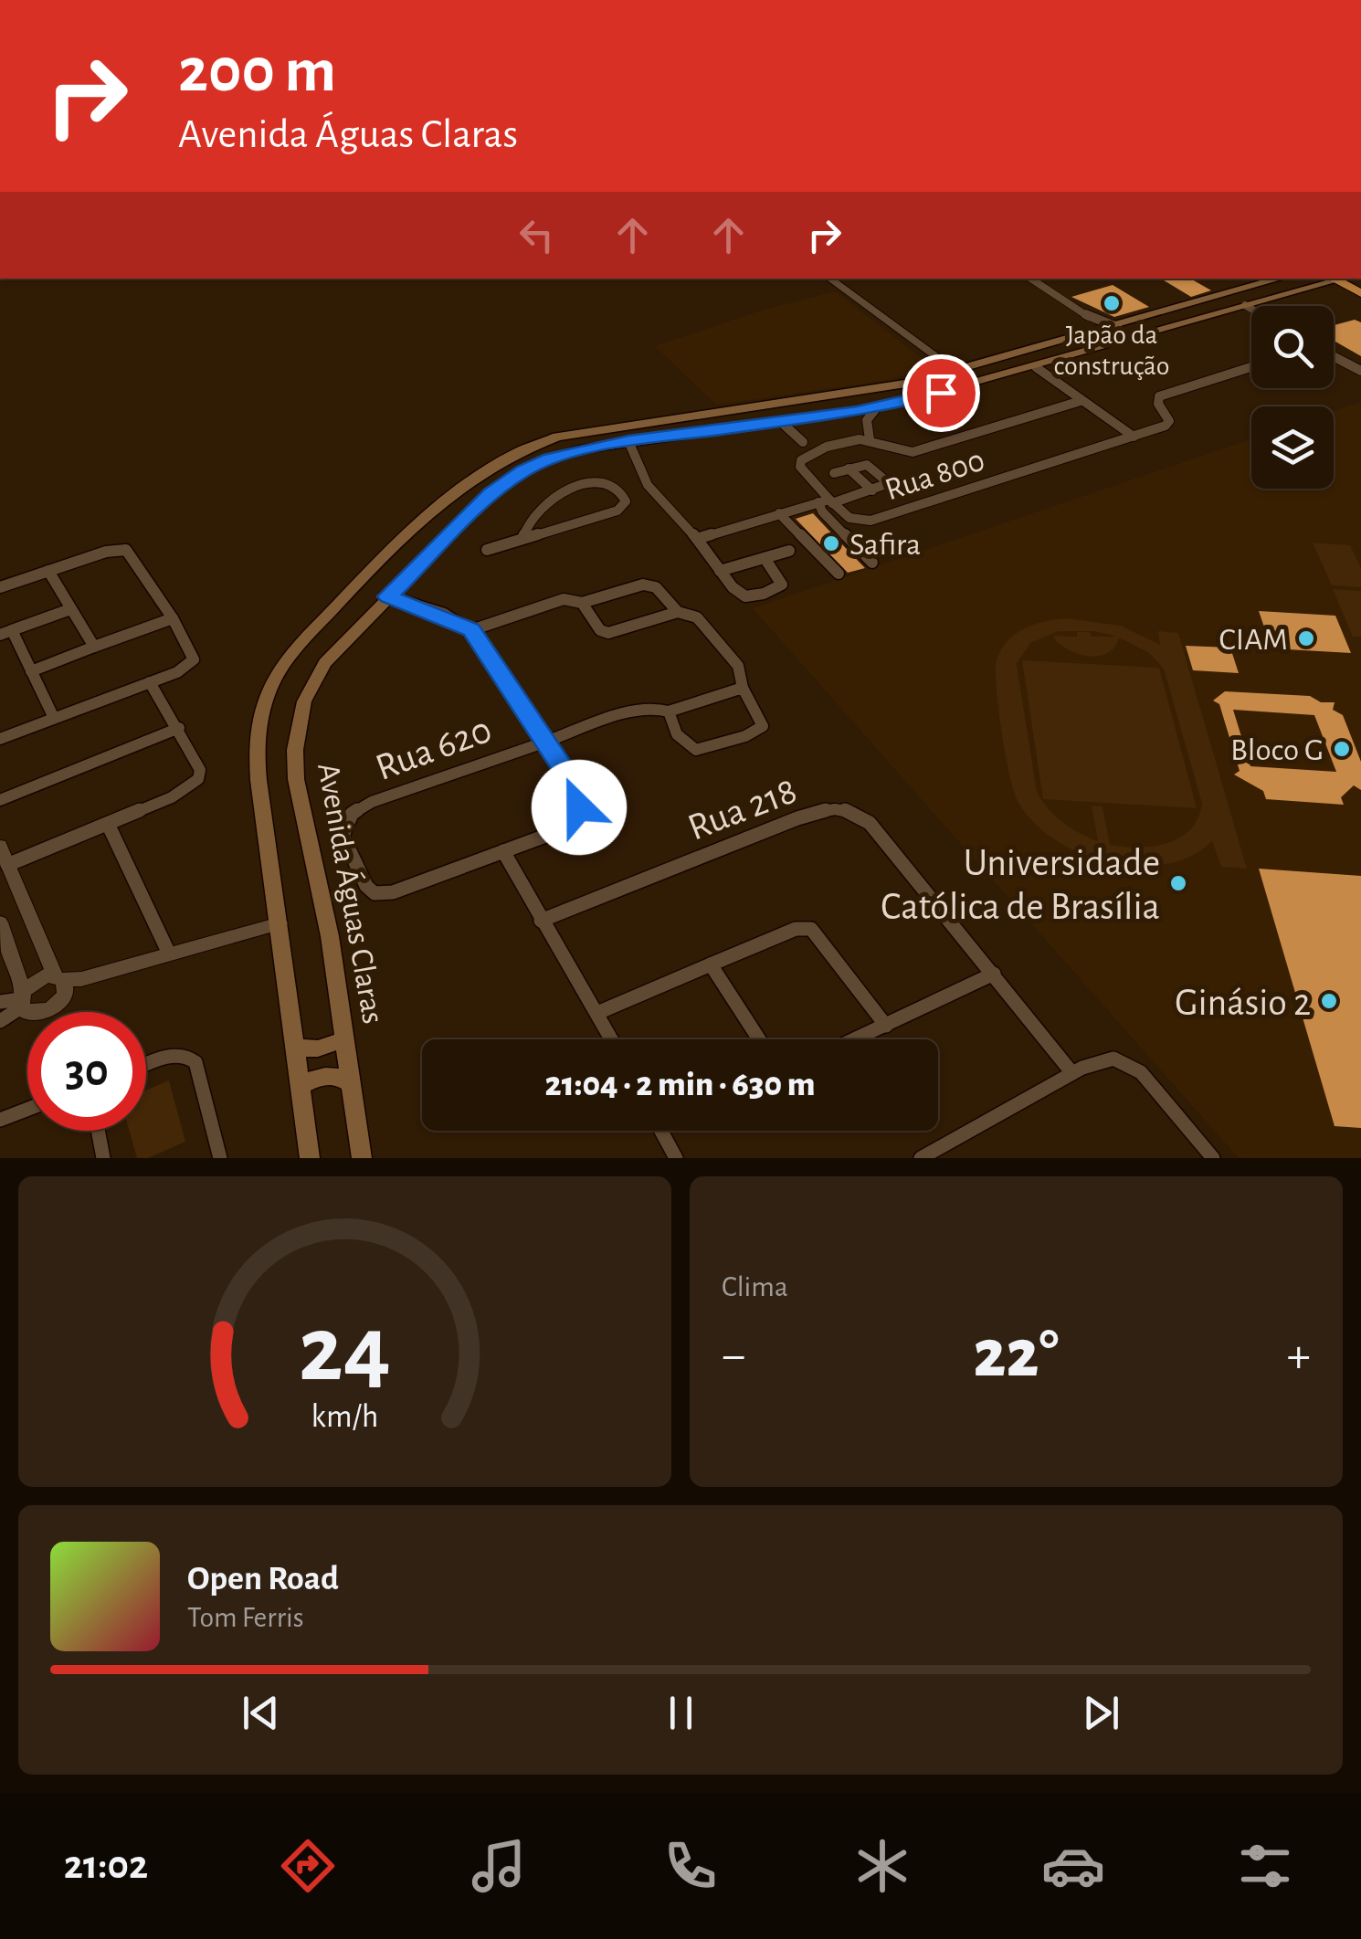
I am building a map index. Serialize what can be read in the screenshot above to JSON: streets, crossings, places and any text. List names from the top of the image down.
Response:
{
  "streets": {
    "main road": ["Avenida Águas Claras"],
    "street": ["Rua 800", "Rua 620", "Rua 218"]
  },
  "places": [
    "Japão da construção",
    "Safira",
    "CIAM",
    "Bloco G",
    "Universidade Católica de Brasília",
    "Ginásio 2"
  ],
  "page": {
    "turn": ["200 m", "Avenida Águas Claras"],
    "limit": "30",
    "trip": "21:04 · 2 min · 630 m",
    "tile": "Clima",
    "heat": ["−", "22°", "+"],
    "song": ["Open Road", "Tom Ferris"],
    "tabs": "21:02",
    "gauge": ["24", "km/h"]
  }
}
